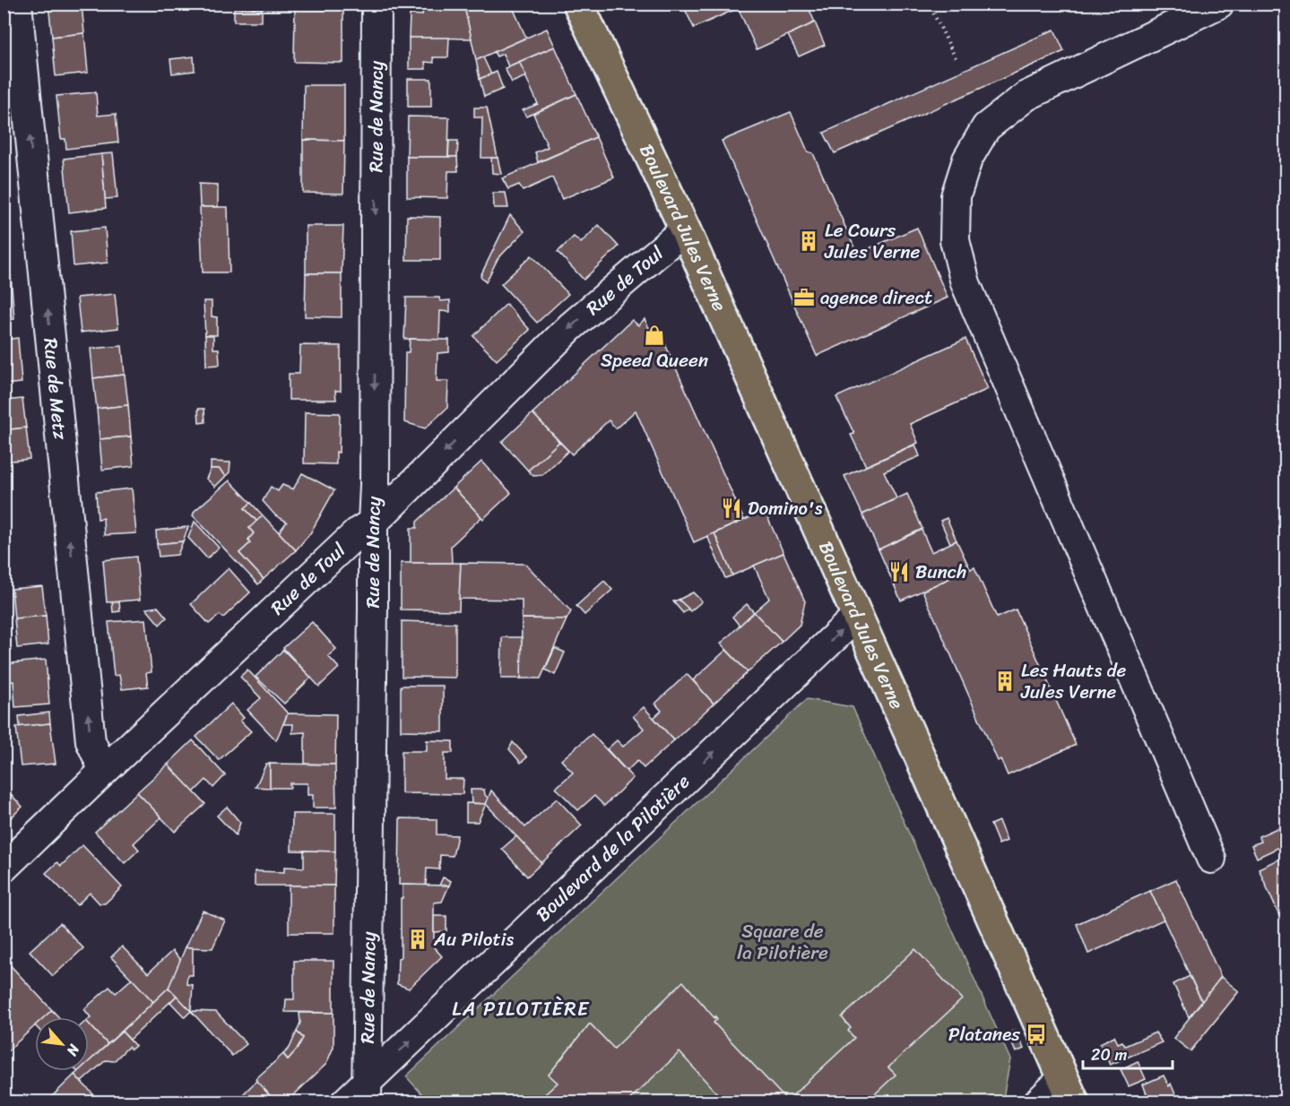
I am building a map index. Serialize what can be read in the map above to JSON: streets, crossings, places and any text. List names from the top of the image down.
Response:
{
  "streets": {
    "main road": ["Boulevard Jules Verne"],
    "street": [
      "Rue de Nancy",
      "Rue de Toul",
      "Rue de Metz",
      "Boulevard de la Pilotière"
    ]
  },
  "crossings": [
    ["Rue de Nancy", "Rue de Toul"],
    ["Rue de Nancy", "Boulevard de la Pilotière"],
    ["Boulevard Jules Verne", "Rue de Toul"],
    ["Boulevard Jules Verne", "Boulevard de la Pilotière"],
    ["Rue de Toul", "Rue de Metz"]
  ],
  "one_way": [
    "Rue de Nancy",
    "Rue de Toul",
    "Rue de Metz",
    "Boulevard de la Pilotière"
  ],
  "districts": ["LA PILOTIÈRE"],
  "parks": ["Square de la Pilotière"],
  "places": {
    "building": ["Le Cours Jules Verne", "Les Hauts de Jules Verne", "Au Pilotis"],
    "office": ["agence direct"],
    "shop": ["Speed Queen"],
    "restaurant": ["Domino's", "Bunch"],
    "bus stop": ["Platanes"]
  },
  "scale_bar": "20 m",
  "north": "bottom right"
}
